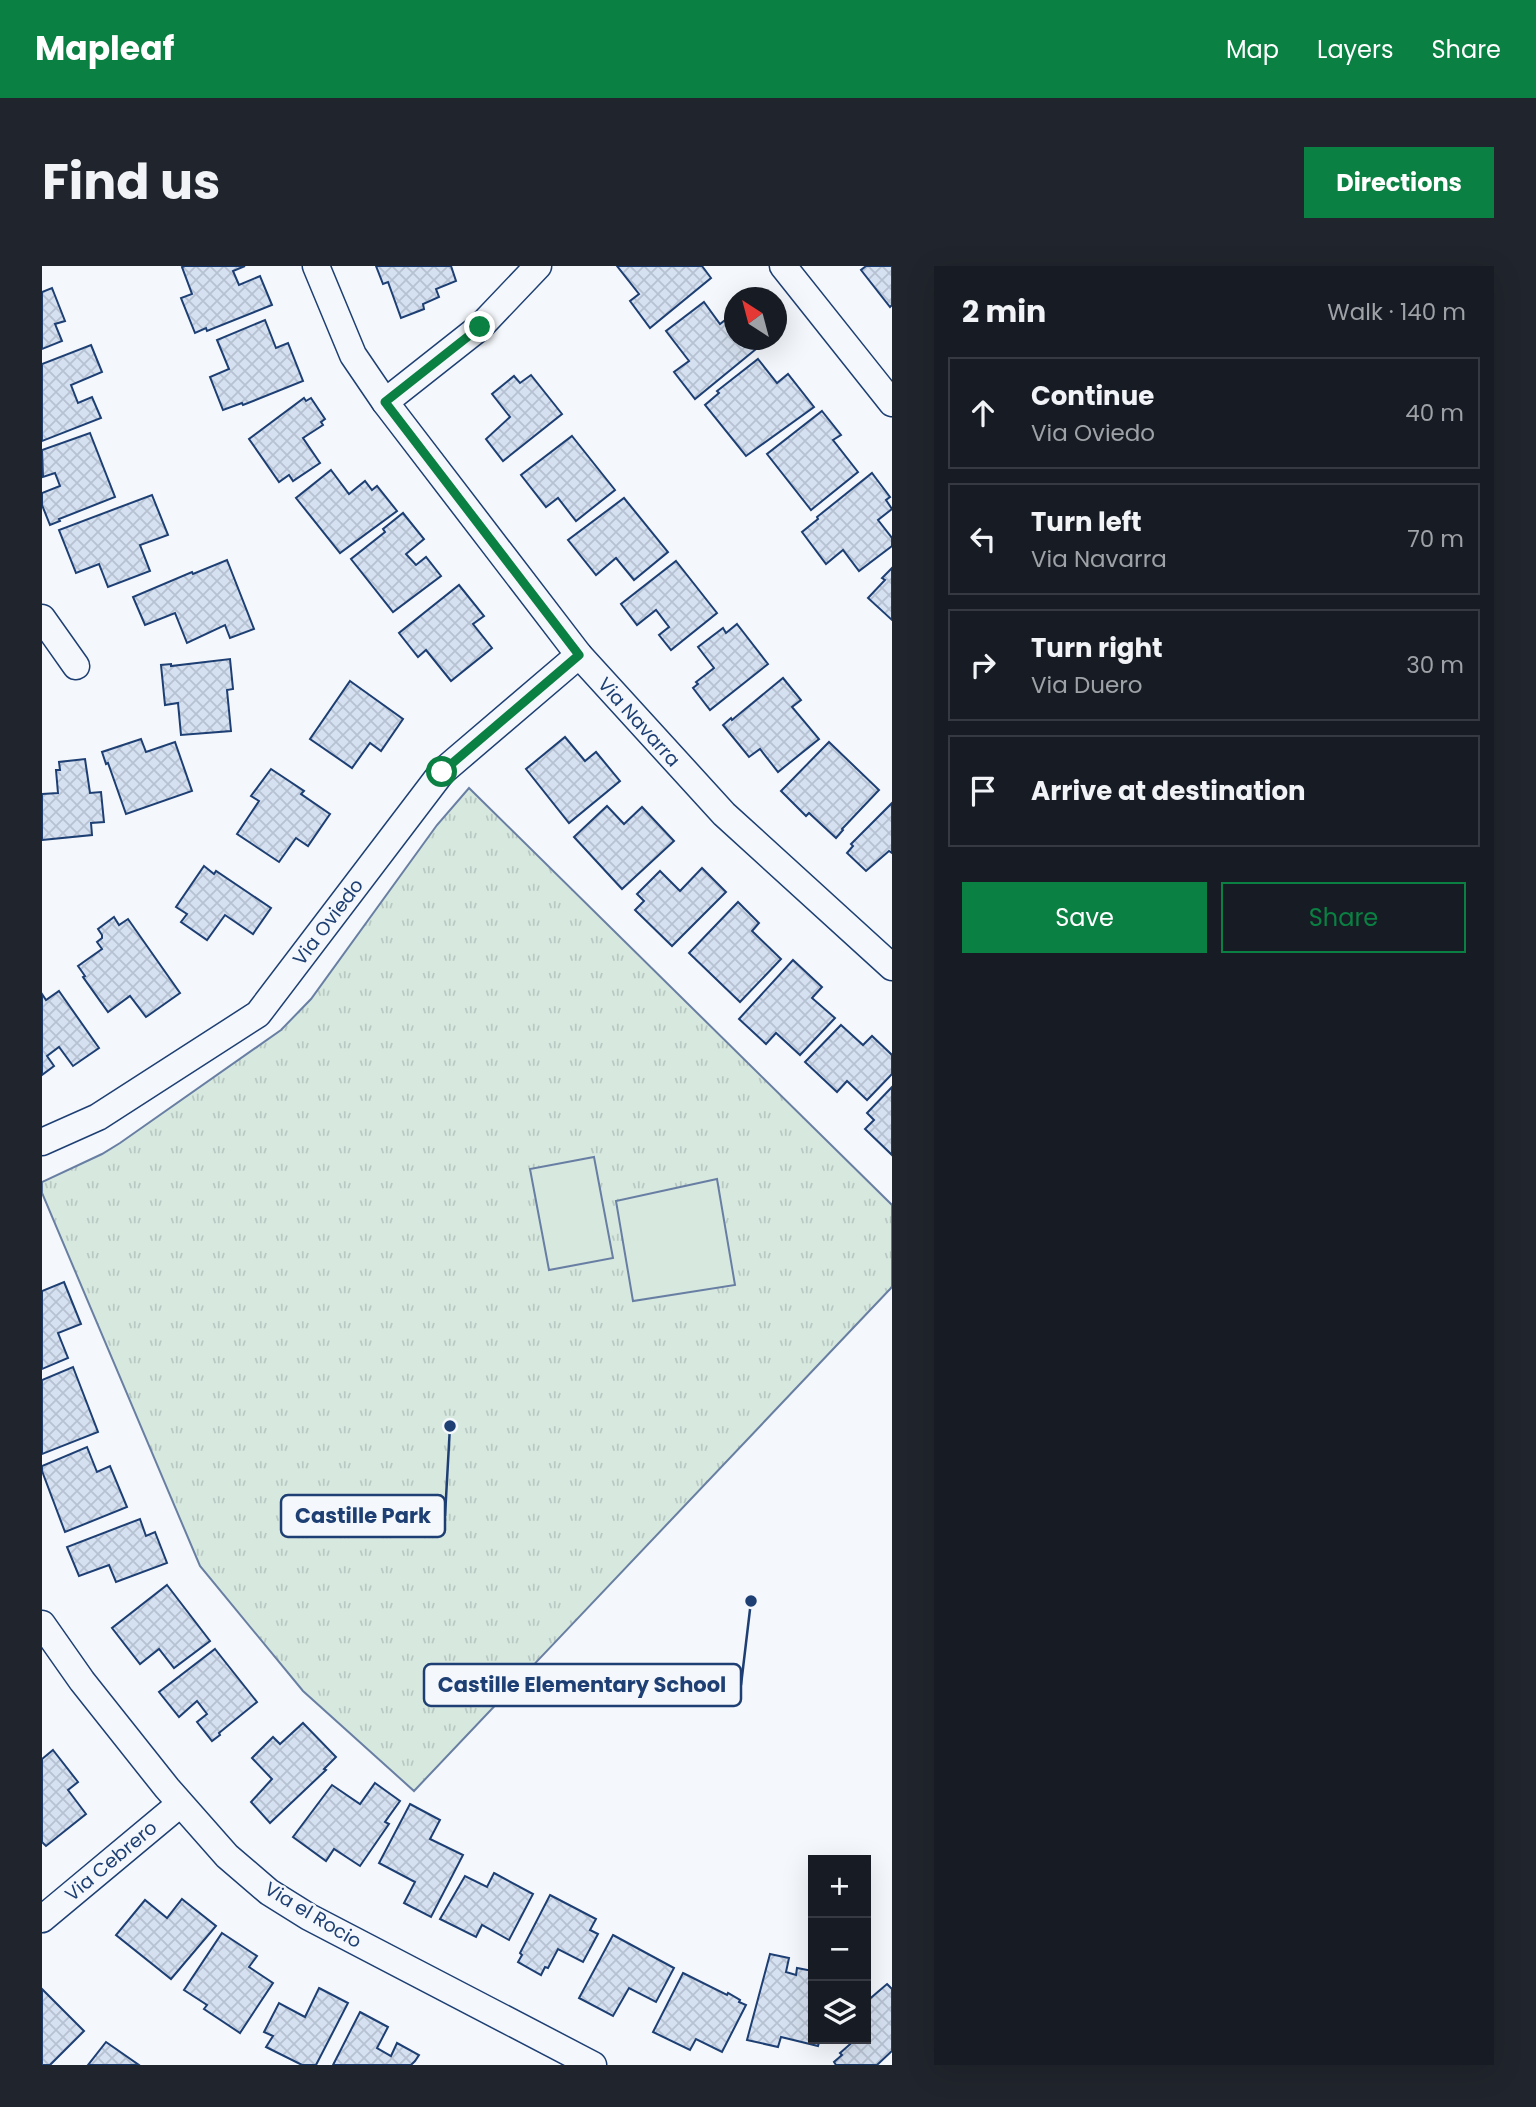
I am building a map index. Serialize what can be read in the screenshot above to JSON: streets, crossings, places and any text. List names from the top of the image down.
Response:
{
  "streets": {
    "street": [
      "Via Navarra",
      "Via Oviedo",
      "Via Cebrero",
      "Via el Rocio"
    ]
  },
  "crossings": [
    ["Via Navarra", "Via Oviedo"],
    ["Via Cebrero", "Via el Rocio"]
  ],
  "places": ["Castille Park", "Castille Elementary School"],
  "north": "top left",
  "page": {
    "header": "Mapleaf",
    "nav": ["Map", "Layers", "Share"],
    "title": "Find us",
    "buttons": [
      "Directions",
      ["Save", "Share"]
    ],
    "heading": ["2 min", "Walk · 140 m"],
    "list": [
      ["Continue", "Via Oviedo", "40 m"],
      ["Turn left", "Via Navarra", "70 m"],
      ["Turn right", "Via Duero", "30 m"],
      "Arrive at destination"
    ],
    "map_buttons": ["+", "−"]
  }
}
